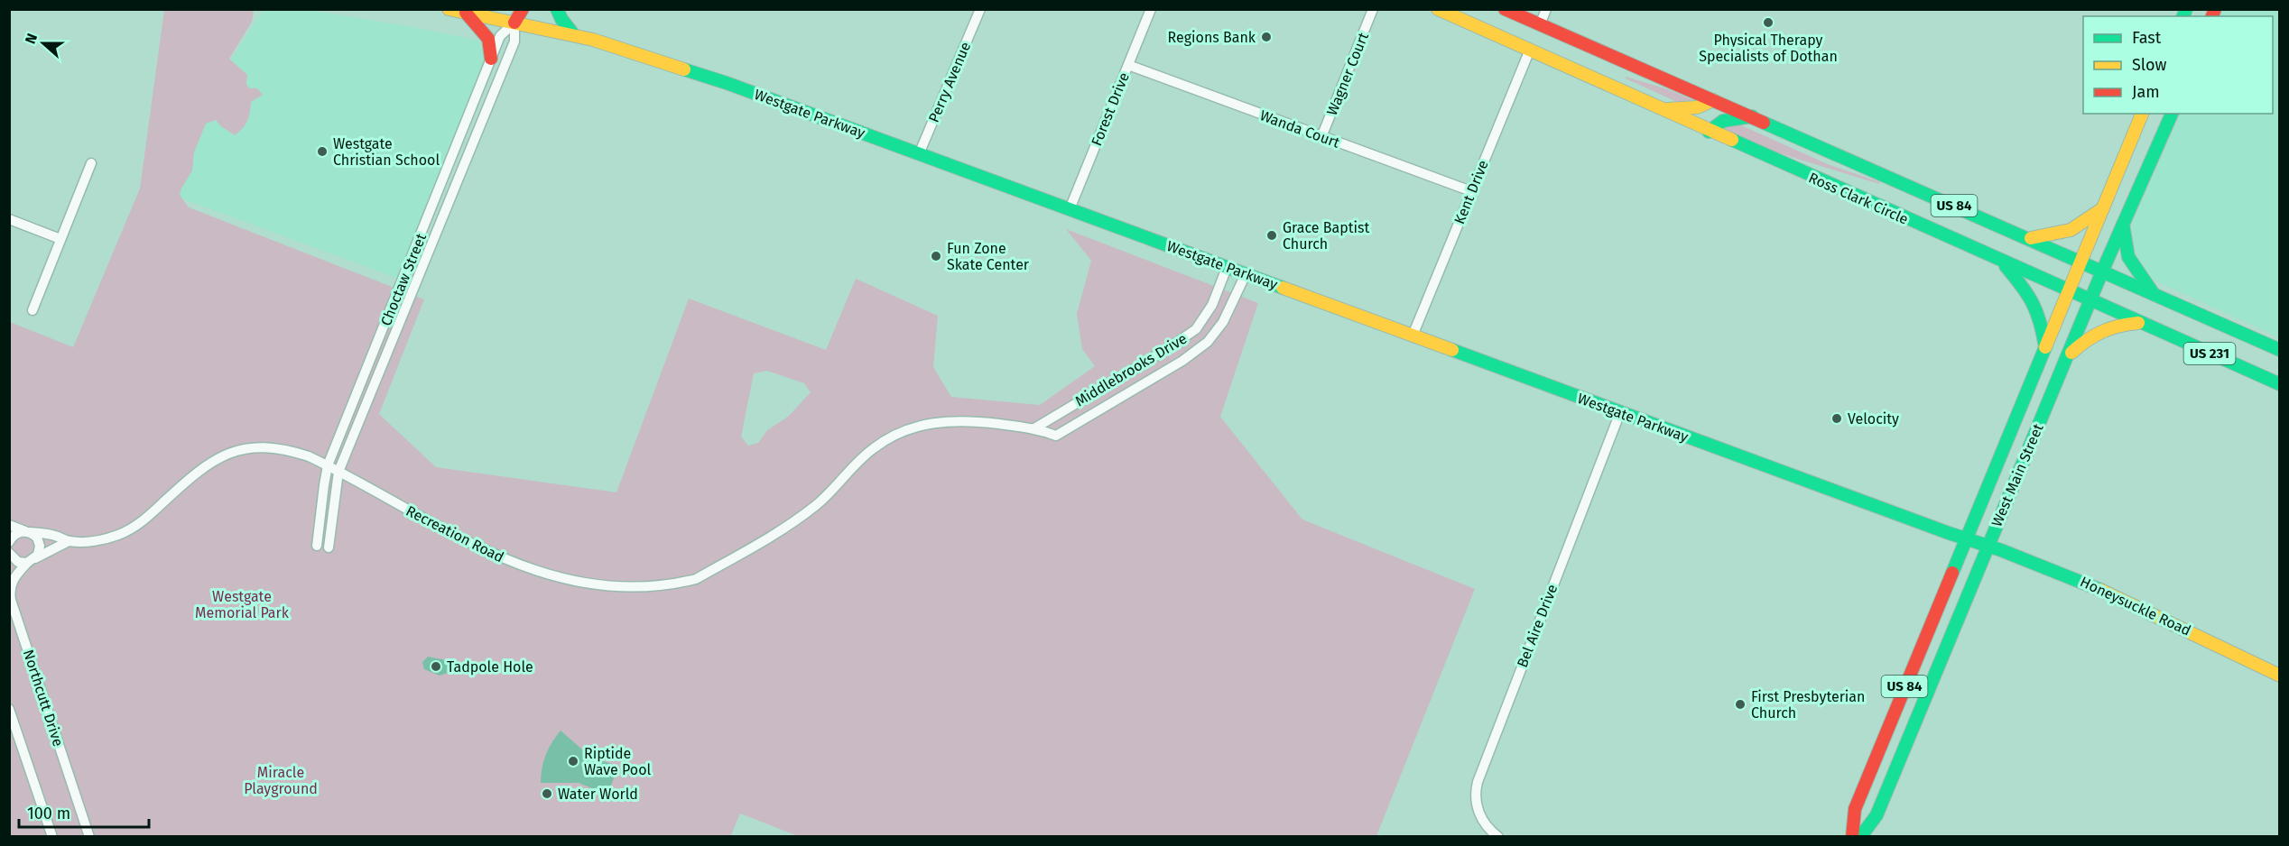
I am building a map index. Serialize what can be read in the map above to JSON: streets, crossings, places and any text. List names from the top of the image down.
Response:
{
  "streets": {
    "main road": [
      "Westgate Parkway",
      "Ross Clark Circle",
      "US 84",
      "Choctaw Street",
      "US 231",
      "West Main Street",
      "Honeysuckle Road"
    ],
    "street": [
      "Wagner Court",
      "Perry Avenue",
      "Forest Drive",
      "Wanda Court",
      "Kent Drive",
      "Middlebrooks Drive",
      "Recreation Road",
      "Bel Aire Drive",
      "Northcutt Drive"
    ]
  },
  "crossings": [
    ["Wagner Court", "Wanda Court"],
    ["Perry Avenue", "Westgate Parkway"],
    ["Forest Drive", "Westgate Parkway"],
    ["Forest Drive", "Wanda Court"],
    ["Westgate Parkway", "Kent Drive"],
    ["Westgate Parkway", "Choctaw Street"],
    ["Westgate Parkway", "Middlebrooks Drive"],
    ["Westgate Parkway", "West Main Street"],
    ["Westgate Parkway", "Honeysuckle Road"],
    ["Westgate Parkway", "Bel Aire Drive"],
    ["Wanda Court", "Kent Drive"],
    ["Kent Drive", "Ross Clark Circle"],
    ["Ross Clark Circle", "US 84"],
    ["Ross Clark Circle", "West Main Street"],
    ["US 84", "US 231"],
    ["US 84", "West Main Street"],
    ["Choctaw Street", "Recreation Road"],
    ["US 231", "West Main Street"],
    ["Middlebrooks Drive", "Recreation Road"],
    ["West Main Street", "Honeysuckle Road"],
    ["Recreation Road", "Northcutt Drive"]
  ],
  "parks": ["Westgate Memorial Park", "Miracle Playground"],
  "places": [
    "Physical Therapy Specialists of Dothan",
    "Regions Bank",
    "Westgate Christian School",
    "Grace Baptist Church",
    "Fun Zone Skate Center",
    "Velocity",
    "Tadpole Hole",
    "First Presbyterian Church",
    "Riptide Wave Pool",
    "Water World"
  ],
  "legend": ["Fast", "Slow", "Jam"],
  "scale_bar": "100 m",
  "north": "left"
}
